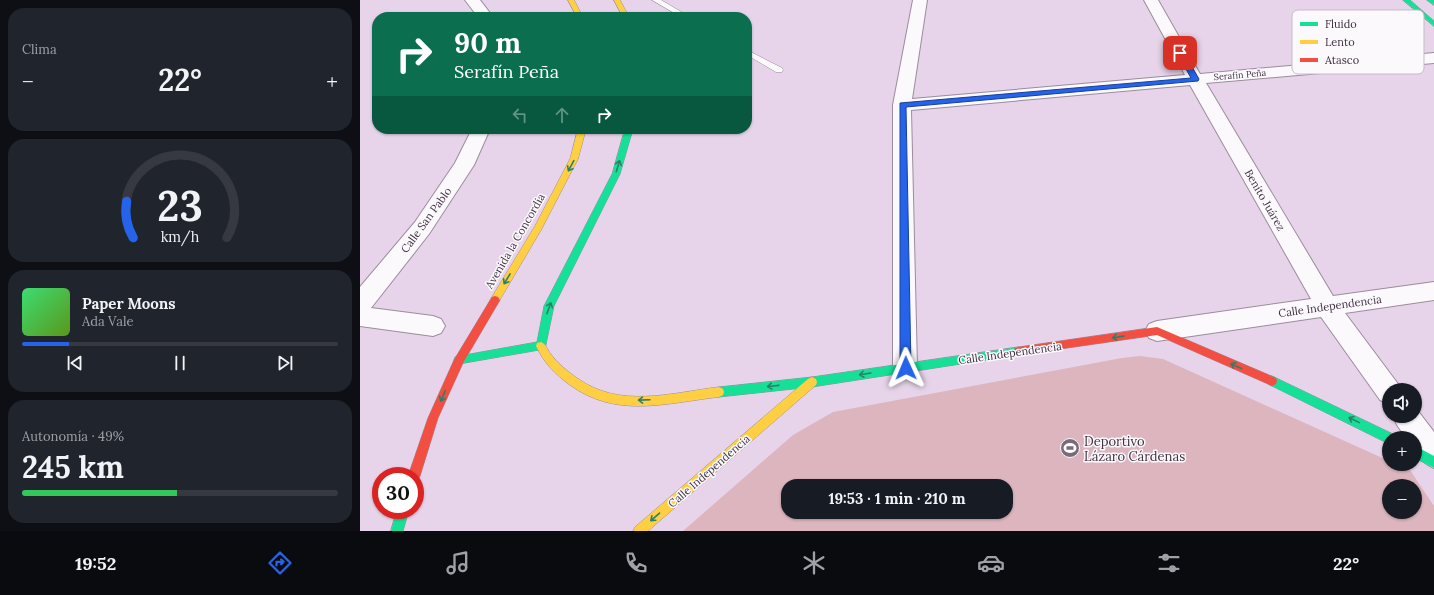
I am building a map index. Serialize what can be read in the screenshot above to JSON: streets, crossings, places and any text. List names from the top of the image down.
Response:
{
  "streets": {
    "main road": ["Avenida la Concordia", "Calle Independencia"],
    "street": ["Serafín Peña", "Benito Juárez", "Calle San Pablo"]
  },
  "crossings": [
    ["Serafín Peña", "Benito Juárez"],
    ["Benito Juárez", "Calle Independencia"]
  ],
  "one_way": ["Calle Independencia"],
  "places": {
    "sports": ["Deportivo Lázaro Cárdenas"]
  },
  "legend": ["Fluido", "Lento", "Atasco"],
  "page": {
    "tile": [
      "Clima",
      ["Autonomía · 49%", "245 km"]
    ],
    "turn": ["90 m", "Serafín Peña"],
    "heat": ["−", "22°", "+"],
    "song": ["Paper Moons", "Ada Vale"],
    "map_buttons": ["+", "−"],
    "limit": "30",
    "trip": "19:53 · 1 min · 210 m",
    "tabs": ["19:52", "22°"],
    "gauge": ["23", "km/h"]
  }
}
